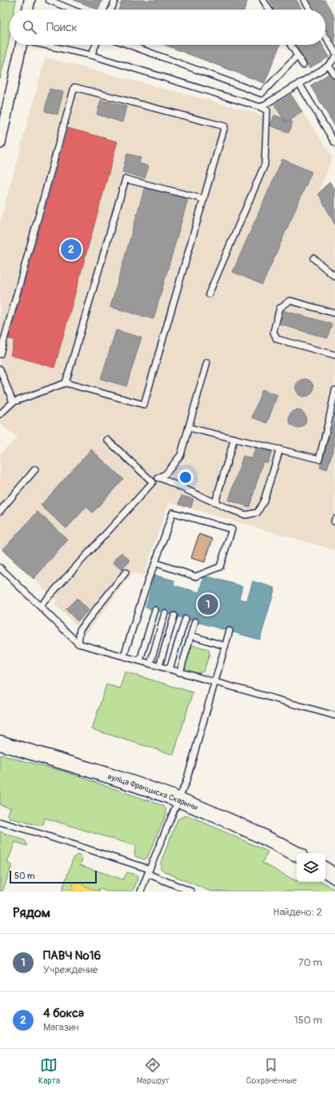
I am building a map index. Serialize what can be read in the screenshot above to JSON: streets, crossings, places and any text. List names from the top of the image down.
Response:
{
  "streets": {
    "main road": ["вуліца Францыска Скарыны"]
  },
  "scale_bar": "50 m",
  "page": {
    "search": "Поиск",
    "pins": ["2", "1"],
    "scale": "50 m",
    "heading": ["Рядом", "Найдено: 2"],
    "list": [
      {
        "mark": "1",
        "name": "ПАВЧ №16",
        "note": "Учреждение",
        "value": "70 m"
      },
      {
        "mark": "2",
        "name": "4 бокса",
        "note": "Магазин",
        "value": "150 m"
      }
    ],
    "nav": ["Карта", "Маршрут", "Сохранённые"]
  }
}
